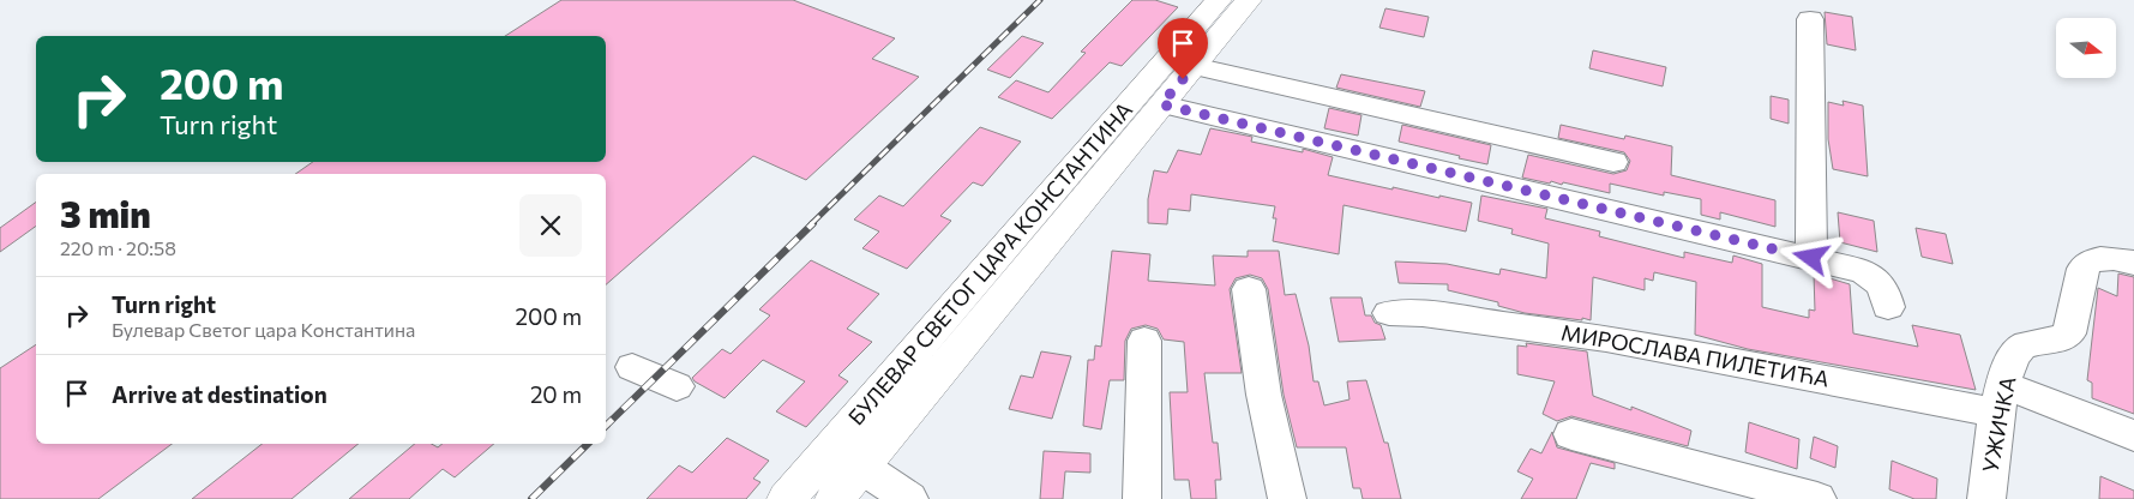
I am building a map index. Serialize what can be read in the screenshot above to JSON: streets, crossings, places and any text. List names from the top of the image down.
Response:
{
  "streets": {
    "main road": ["БУЛЕВАР СВЕТОГ ЦАРА КОНСТАНТИНА"],
    "street": ["МИРОСЛАВА ПИЛЕТИЋА", "УЖИЧКА"]
  },
  "crossings": [
    ["МИРОСЛАВА ПИЛЕТИЋА", "УЖИЧКА"]
  ],
  "north": "right",
  "page": {
    "turn": ["200 m", "Turn right"],
    "heading": ["3 min", "220 m · 20:58"],
    "list": [
      {
        "name": "Turn right",
        "note": "Булевар Светог цара Константина",
        "value": "200 m"
      },
      {
        "name": "Arrive at destination",
        "value": "20 m"
      }
    ]
  }
}
